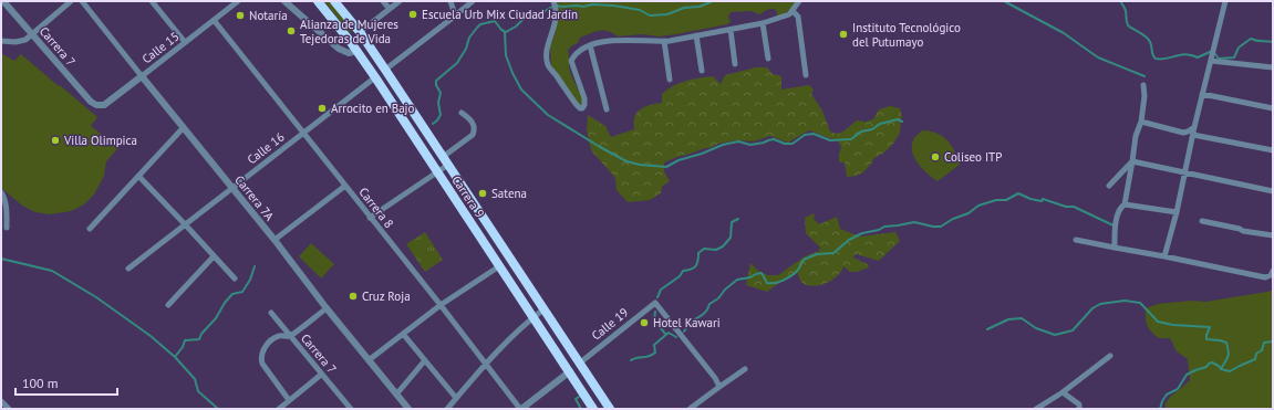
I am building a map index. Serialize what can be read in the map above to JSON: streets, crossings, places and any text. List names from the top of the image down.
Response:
{
  "streets": {
    "highway": ["Carrera 9"],
    "street": [
      "Carrera 7",
      "Calle 15",
      "Calle 16",
      "Carrera 7A",
      "Carrera 8",
      "Calle 19"
    ]
  },
  "crossings": [
    ["Carrera 7", "Calle 15"],
    ["Calle 15", "Carrera 7A"],
    ["Calle 15", "Carrera 8"],
    ["Calle 16", "Carrera 9"],
    ["Calle 16", "Carrera 7A"],
    ["Calle 16", "Carrera 8"],
    ["Carrera 9", "Calle 19"]
  ],
  "places": [
    "Escuela Urb Mix Ciudad Jardín",
    "Notaría",
    "Alianza de Mujeres Tejedoras de Vida",
    "Instituto Tecnológico del Putumayo",
    "Arrocito en Bajo",
    "Villa Olimpica",
    "Coliseo ITP",
    "Satena",
    "Cruz Roja",
    "Hotel Kawari"
  ],
  "scale_bar": "100 m"
}
